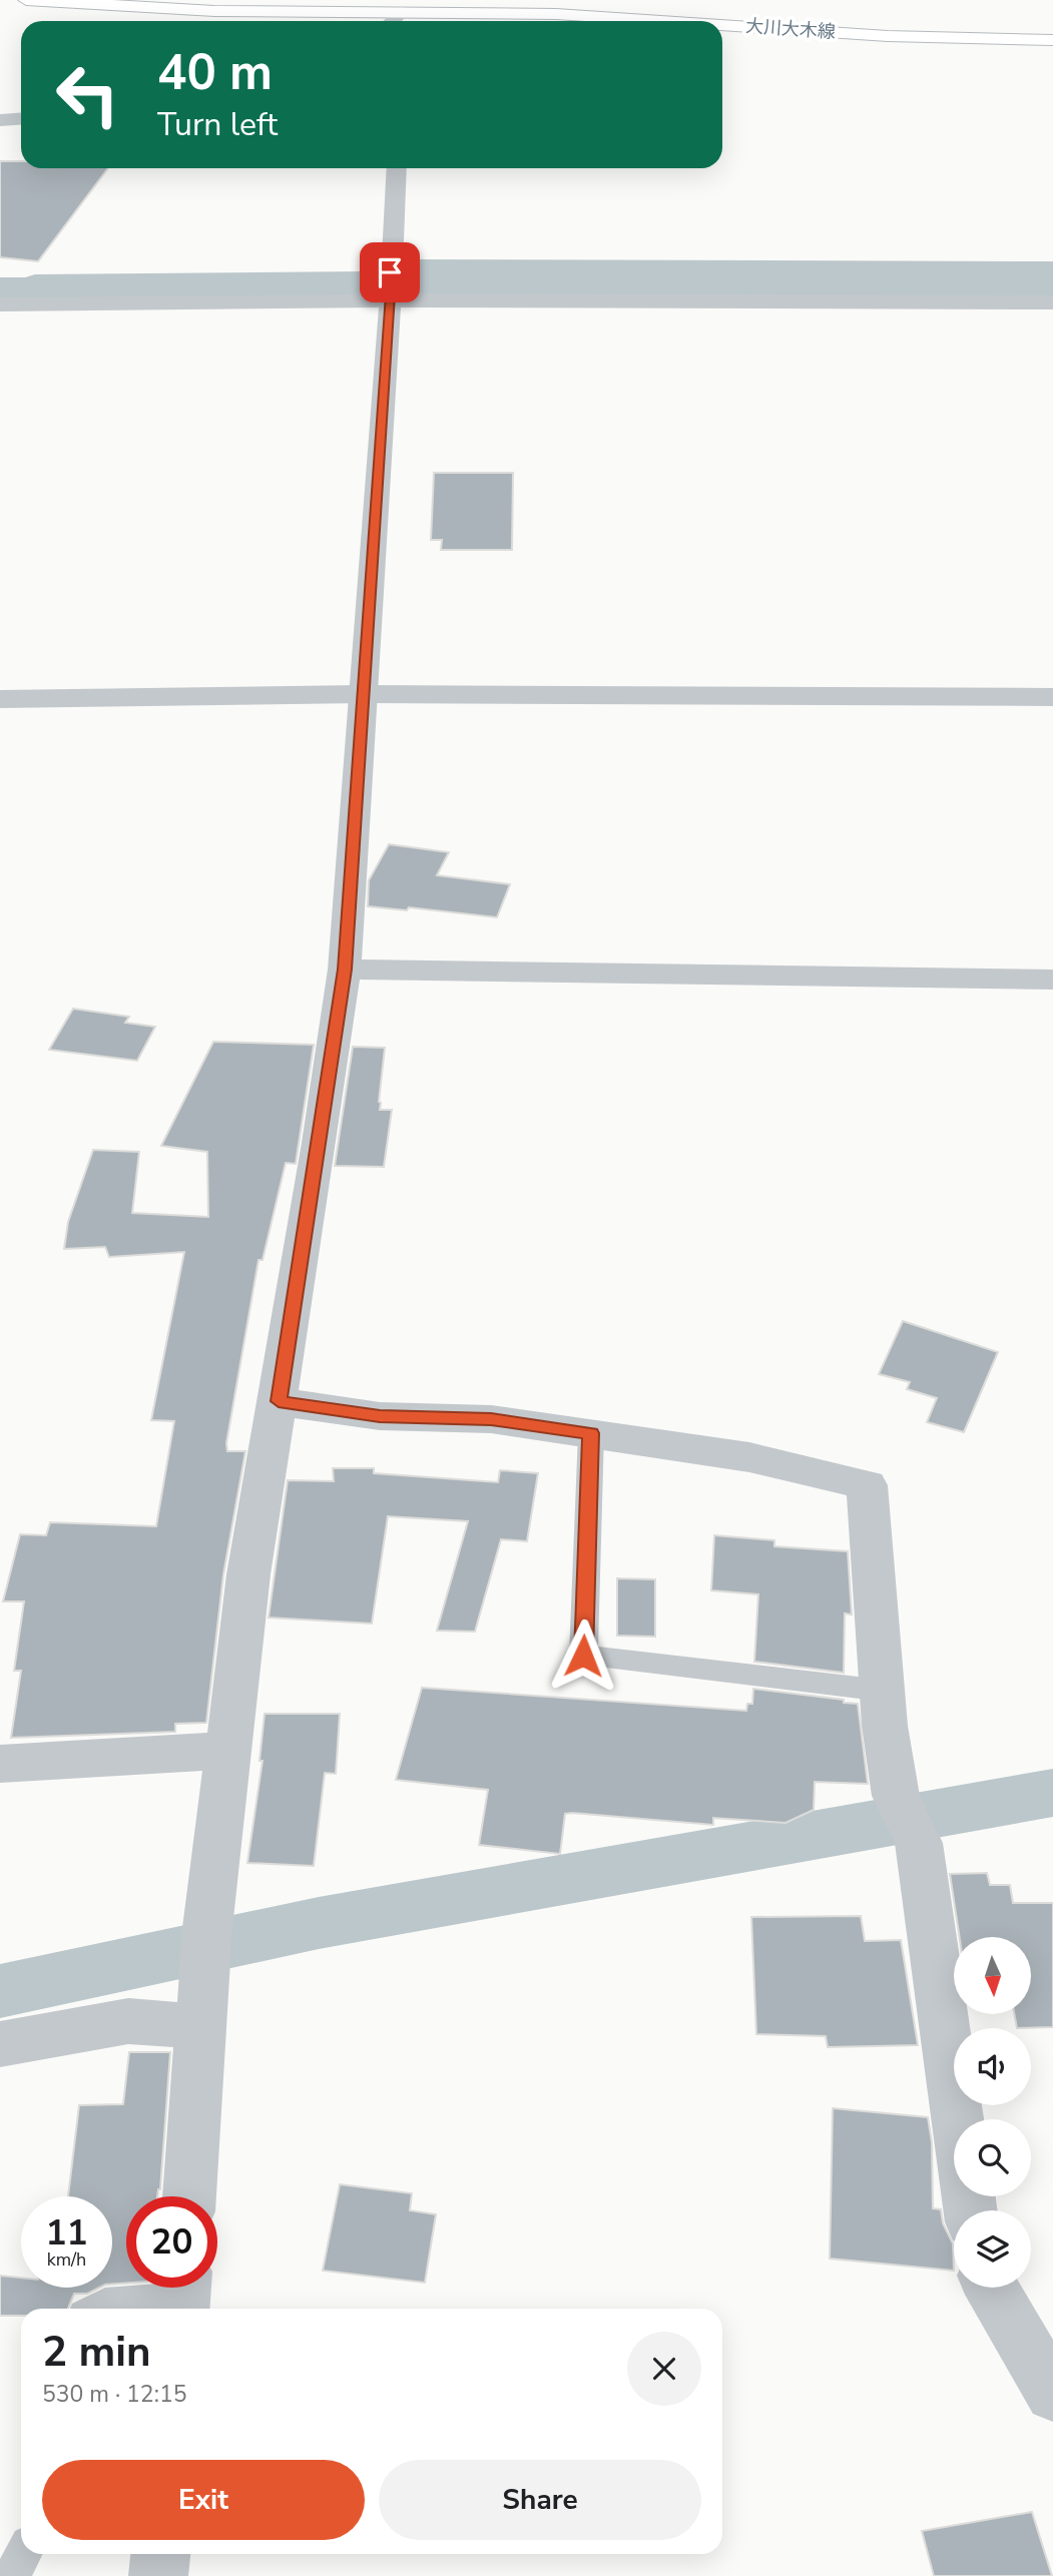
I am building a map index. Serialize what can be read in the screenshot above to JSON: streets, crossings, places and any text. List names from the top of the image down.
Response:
{
  "streets": {
    "main road": ["大川大木線"]
  },
  "north": "bottom",
  "page": {
    "turn": ["40 m", "Turn left"],
    "speed": "11 km/h",
    "limit": "20",
    "heading": ["2 min", "530 m · 12:15"],
    "buttons": ["Exit", "Share"]
  }
}
